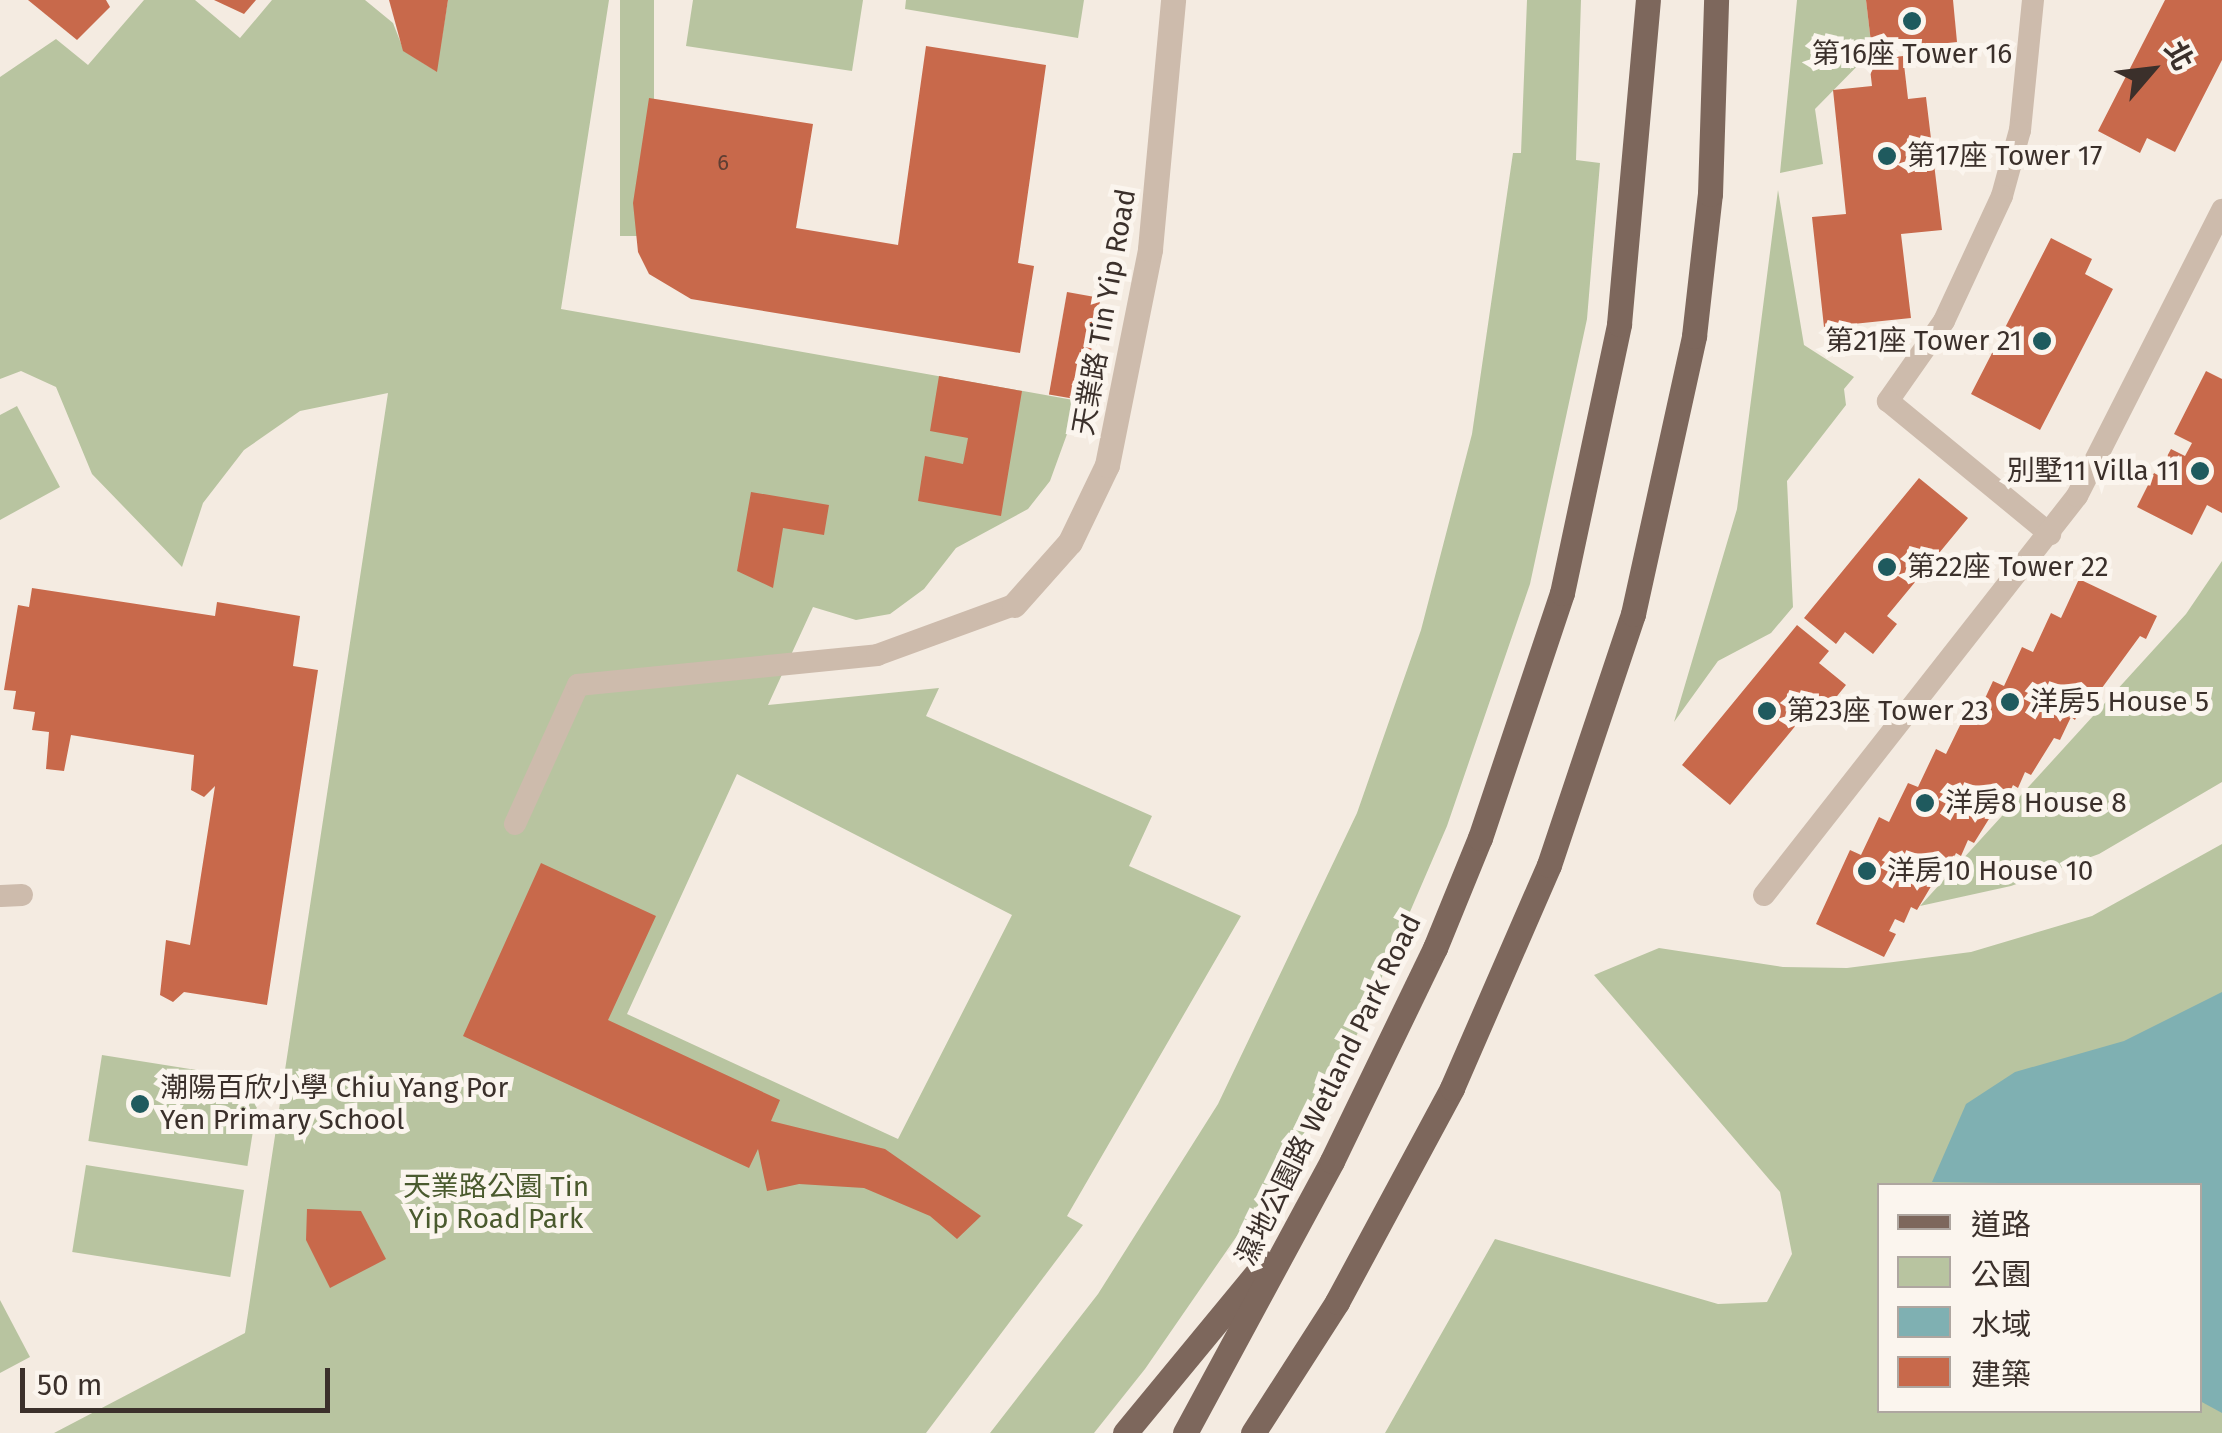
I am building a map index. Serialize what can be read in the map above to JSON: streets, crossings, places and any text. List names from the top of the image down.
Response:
{
  "streets": {
    "main road": ["濕地公園路 Wetland Park Road"],
    "street": ["天業路 Tin Yip Road"]
  },
  "parks": ["天業路公園 Tin Yip Road Park"],
  "places": [
    "第16座 Tower 16",
    "第17座 Tower 17",
    "第21座 Tower 21",
    "別墅11 Villa 11",
    "第22座 Tower 22",
    "洋房5 House 5",
    "第23座 Tower 23",
    "洋房8 House 8",
    "洋房10 House 10",
    "潮陽百欣小學 Chiu Yang Por Yen Primary School"
  ],
  "house_numbers": ["6"],
  "legend": [
    "道路",
    "公園",
    "水域",
    "建築"
  ],
  "scale_bar": "50 m",
  "north": "top right"
}
